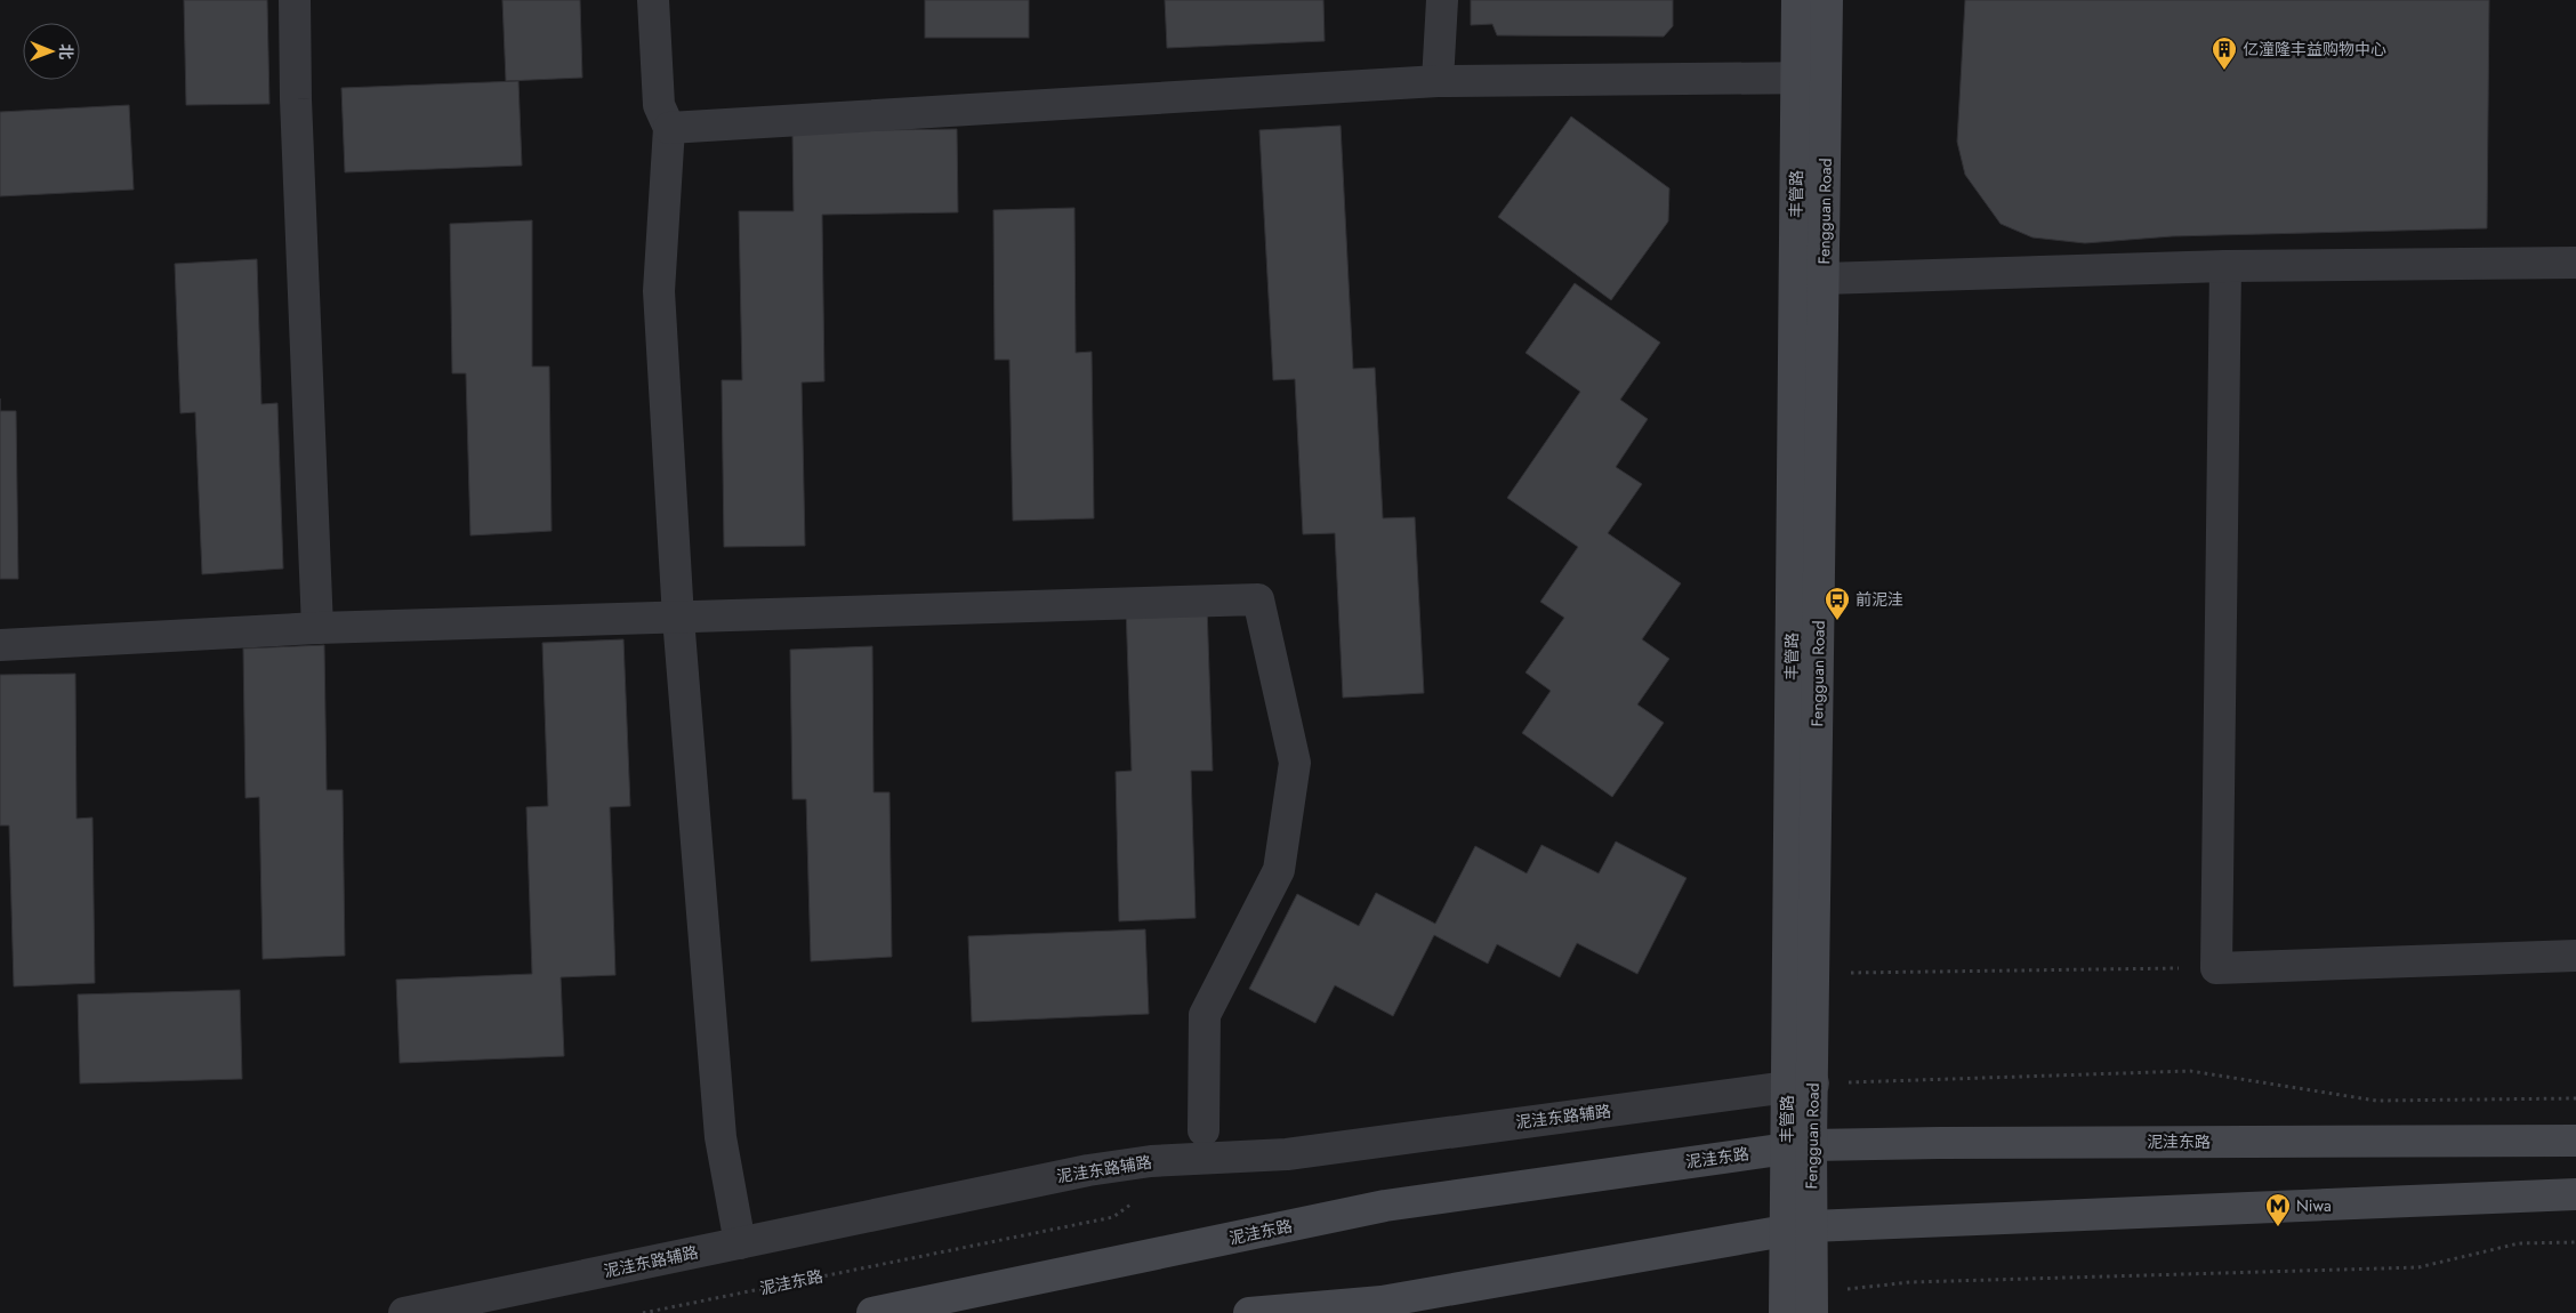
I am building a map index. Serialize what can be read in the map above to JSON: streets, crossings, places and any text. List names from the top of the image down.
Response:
{
  "streets": {
    "main road": ["丰管路", "Fengguan Road", "泥洼东路"],
    "street": ["泥洼东路辅路"]
  },
  "crossings": [
    ["丰管路", "Fengguan Road"],
    ["丰管路", "泥洼东路辅路"],
    ["丰管路", "泥洼东路"],
    ["Fengguan Road", "泥洼东路辅路"]
  ],
  "places": {
    "building": ["亿潼隆丰益购物中心"],
    "bus stop": ["前泥洼"],
    "metro station": ["Niwa"]
  },
  "north": "right"
}
